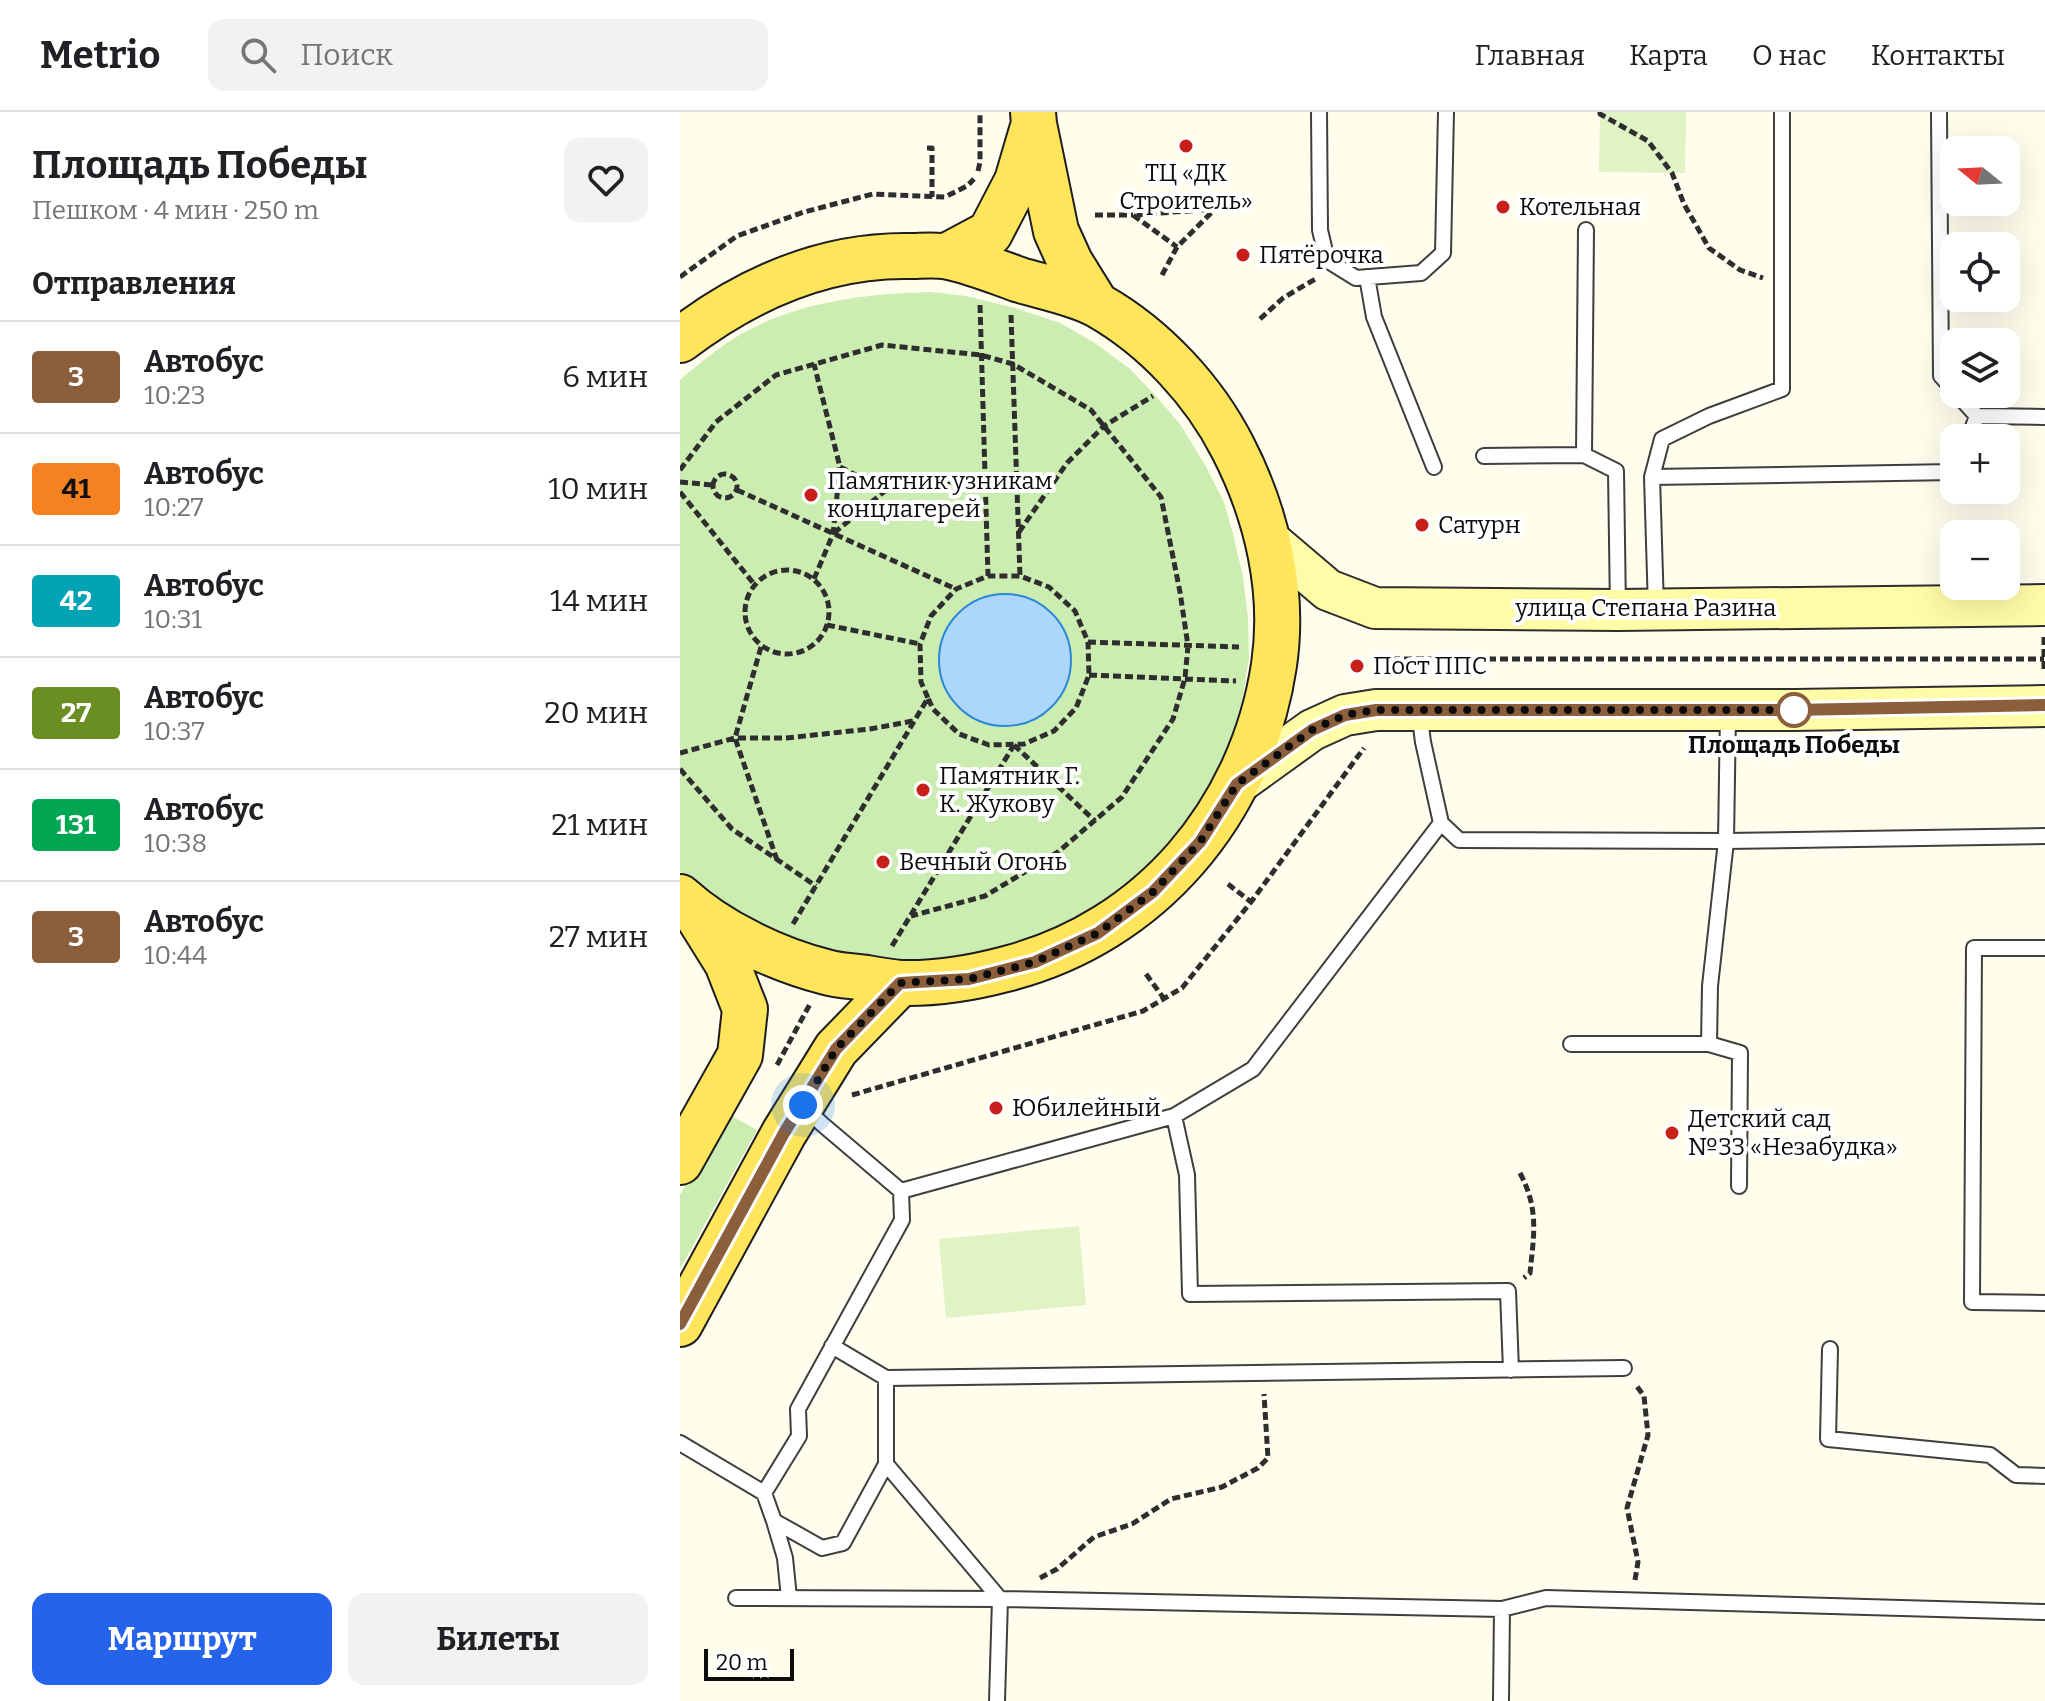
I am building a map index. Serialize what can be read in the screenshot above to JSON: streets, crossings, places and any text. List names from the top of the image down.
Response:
{
  "streets": {
    "main road": ["улица Степана Разина"]
  },
  "places": [
    "ТЦ «ДК Строитель»",
    "Котельная",
    "Пятёрочка",
    "Памятник узникам концлагерей",
    "Сатурн",
    "Пост ППС",
    "Площадь Победы",
    "Памятник Г. К. Жукову",
    "Вечный Огонь",
    "Юбилейный",
    "Детский сад №33 «Незабудка»"
  ],
  "lines": ["bus line 3"],
  "scale_bar": "20 m",
  "north": "left",
  "page": {
    "header": "Metrio",
    "search": "Поиск",
    "nav": [
      "Главная",
      "Карта",
      "О нас",
      "Контакты"
    ],
    "heading": [
      ["Площадь Победы", "Пешком · 4 мин · 250 m"],
      "Отправления"
    ],
    "map_buttons": ["+", "−"],
    "list": [
      {
        "mark": "3",
        "name": "Автобус",
        "note": "10:23",
        "value": "6 мин"
      },
      {
        "mark": "41",
        "name": "Автобус",
        "note": "10:27",
        "value": "10 мин"
      },
      {
        "mark": "42",
        "name": "Автобус",
        "note": "10:31",
        "value": "14 мин"
      },
      {
        "mark": "27",
        "name": "Автобус",
        "note": "10:37",
        "value": "20 мин"
      },
      {
        "mark": "131",
        "name": "Автобус",
        "note": "10:38",
        "value": "21 мин"
      },
      {
        "mark": "3",
        "name": "Автобус",
        "note": "10:44",
        "value": "27 мин"
      }
    ],
    "buttons": ["Маршрут", "Билеты"],
    "scale": "20 m"
  }
}
